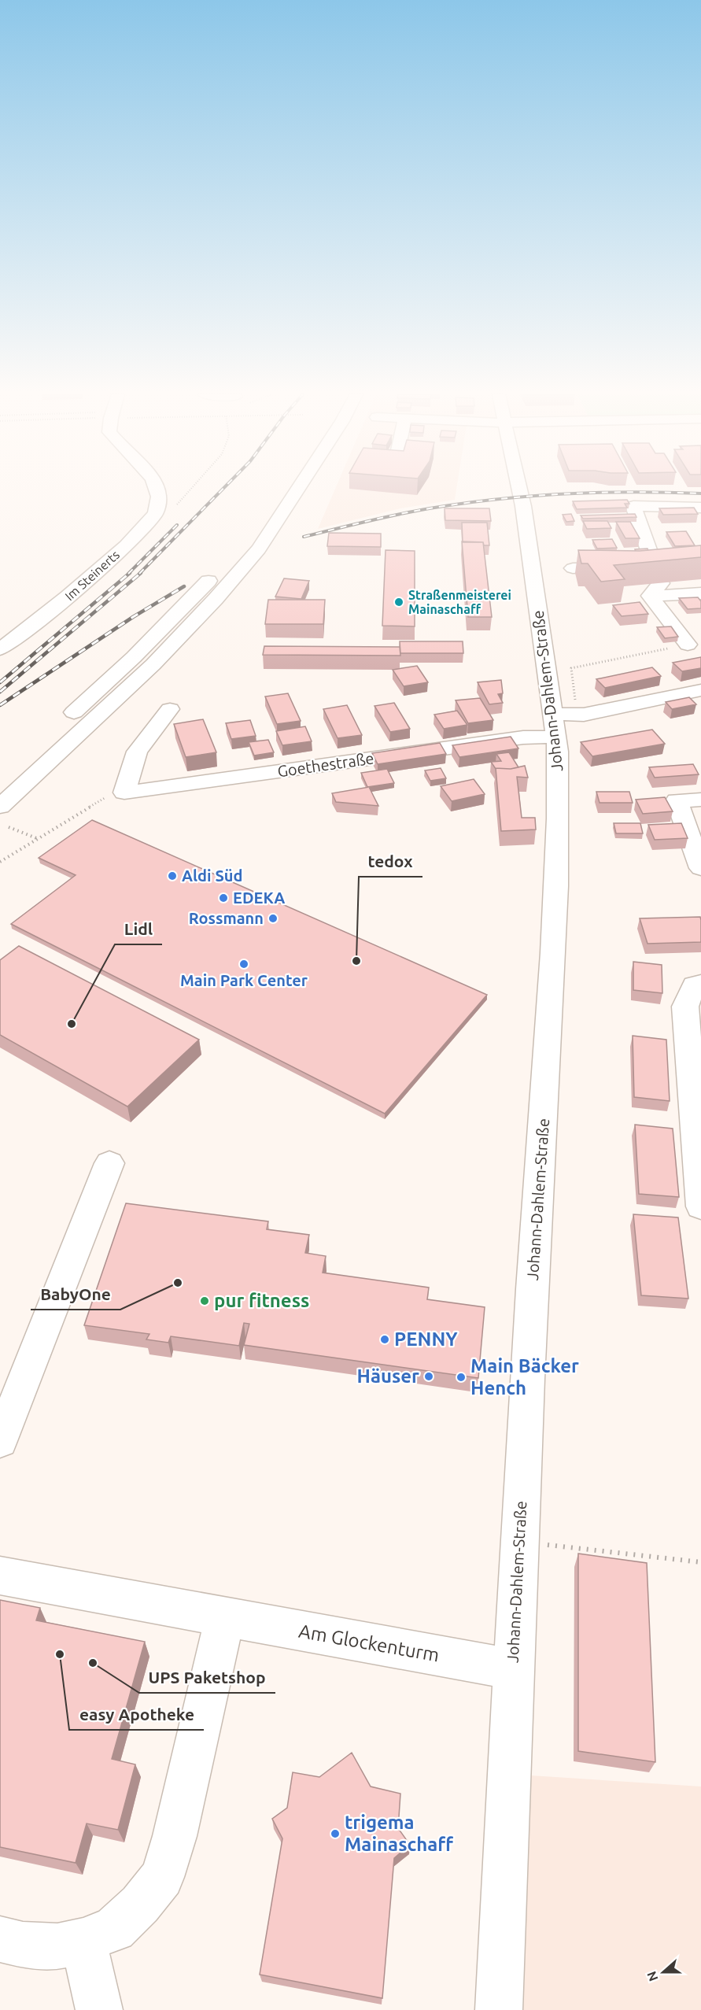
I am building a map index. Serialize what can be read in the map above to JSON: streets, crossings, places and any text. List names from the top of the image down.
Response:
{
  "streets": {
    "main road": [
      "Im Steinerts",
      "Johann-Dahlem-Straße",
      "Goethestraße",
      "Am Glockenturm"
    ]
  },
  "crossings": [
    ["Johann-Dahlem-Straße", "Goethestraße"],
    ["Johann-Dahlem-Straße", "Am Glockenturm"]
  ],
  "places": [
    "Straßenmeisterei Mainaschaff",
    "Aldi Süd",
    "EDEKA",
    "Rossmann",
    "tedox",
    "Main Park Center",
    "Lidl",
    "BabyOne",
    "pur fitness",
    "PENNY",
    "Häuser",
    "Main Bäcker Hench",
    "easy Apotheke",
    "UPS Paketshop",
    "trigema Mainaschaff"
  ],
  "north": "left"
}
